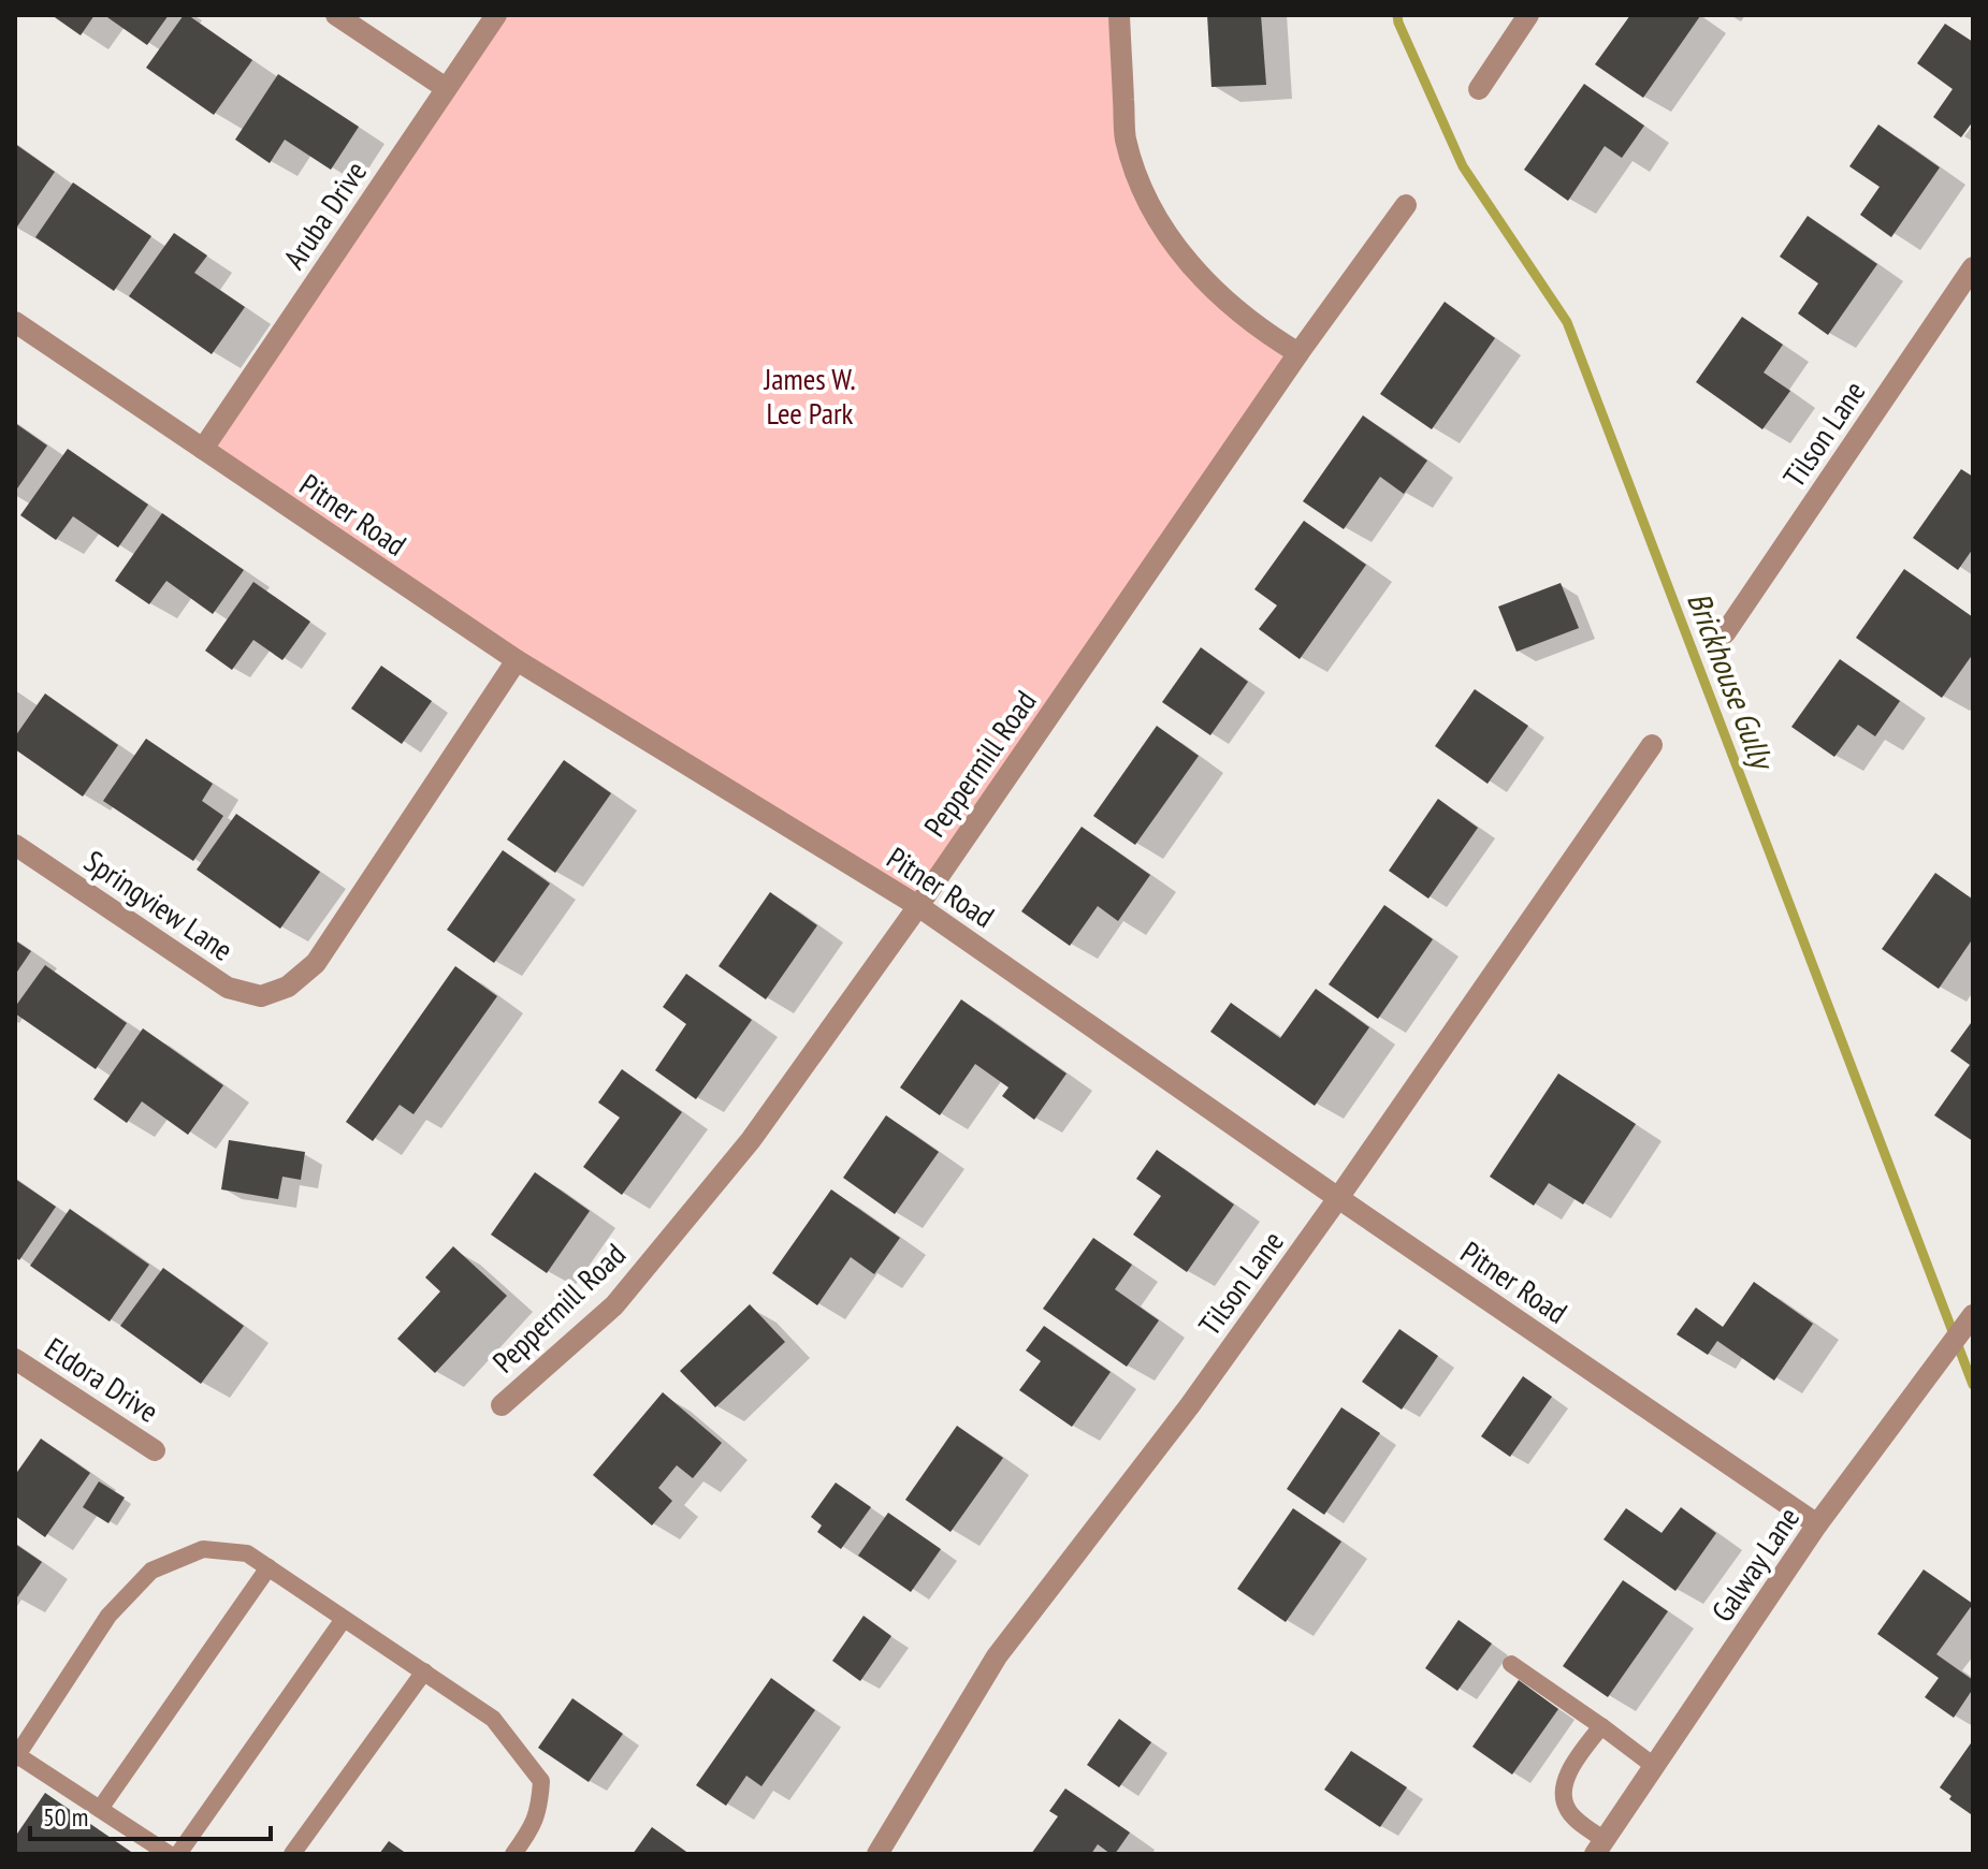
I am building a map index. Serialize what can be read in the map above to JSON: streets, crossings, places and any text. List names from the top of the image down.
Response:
{
  "streets": {
    "street": [
      "Aruba Drive",
      "Tilson Lane",
      "Pitner Road",
      "Peppermill Road",
      "Springview Lane",
      "Eldora Drive",
      "Galway Lane"
    ]
  },
  "crossings": [
    ["Aruba Drive", "Pitner Road"],
    ["Tilson Lane", "Pitner Road"],
    ["Pitner Road", "Peppermill Road"],
    ["Pitner Road", "Springview Lane"],
    ["Pitner Road", "Galway Lane"]
  ],
  "water": ["Brickhouse Gully"],
  "parks": ["James W. Lee Park"],
  "scale_bar": "50 m"
}
